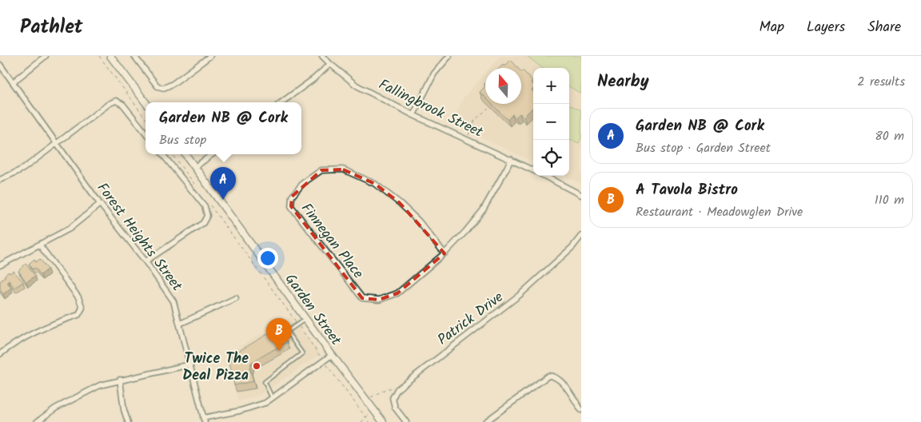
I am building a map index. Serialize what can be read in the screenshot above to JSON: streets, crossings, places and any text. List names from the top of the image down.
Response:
{
  "streets": {
    "street": [
      "Fallingbrook Street",
      "Forest Heights Street",
      "Finnegan Place",
      "Garden Street",
      "Patrick Drive"
    ]
  },
  "crossings": [
    ["Fallingbrook Street", "Finnegan Place"]
  ],
  "places": ["Twice The Deal Pizza"],
  "north": "top",
  "page": {
    "header": "Pathlet",
    "nav": ["Map", "Layers", "Share"],
    "heading": ["Nearby", "2 results"],
    "map_buttons": ["+", "−"],
    "popup": ["Garden NB @ Cork", "Bus stop"],
    "list": [
      {
        "mark": "A",
        "name": "Garden NB @ Cork",
        "note": "Bus stop · Garden Street",
        "value": "80 m"
      },
      {
        "mark": "B",
        "name": "A Tavola Bistro",
        "note": "Restaurant · Meadowglen Drive",
        "value": "110 m"
      }
    ],
    "pins": ["A", "B"]
  }
}
